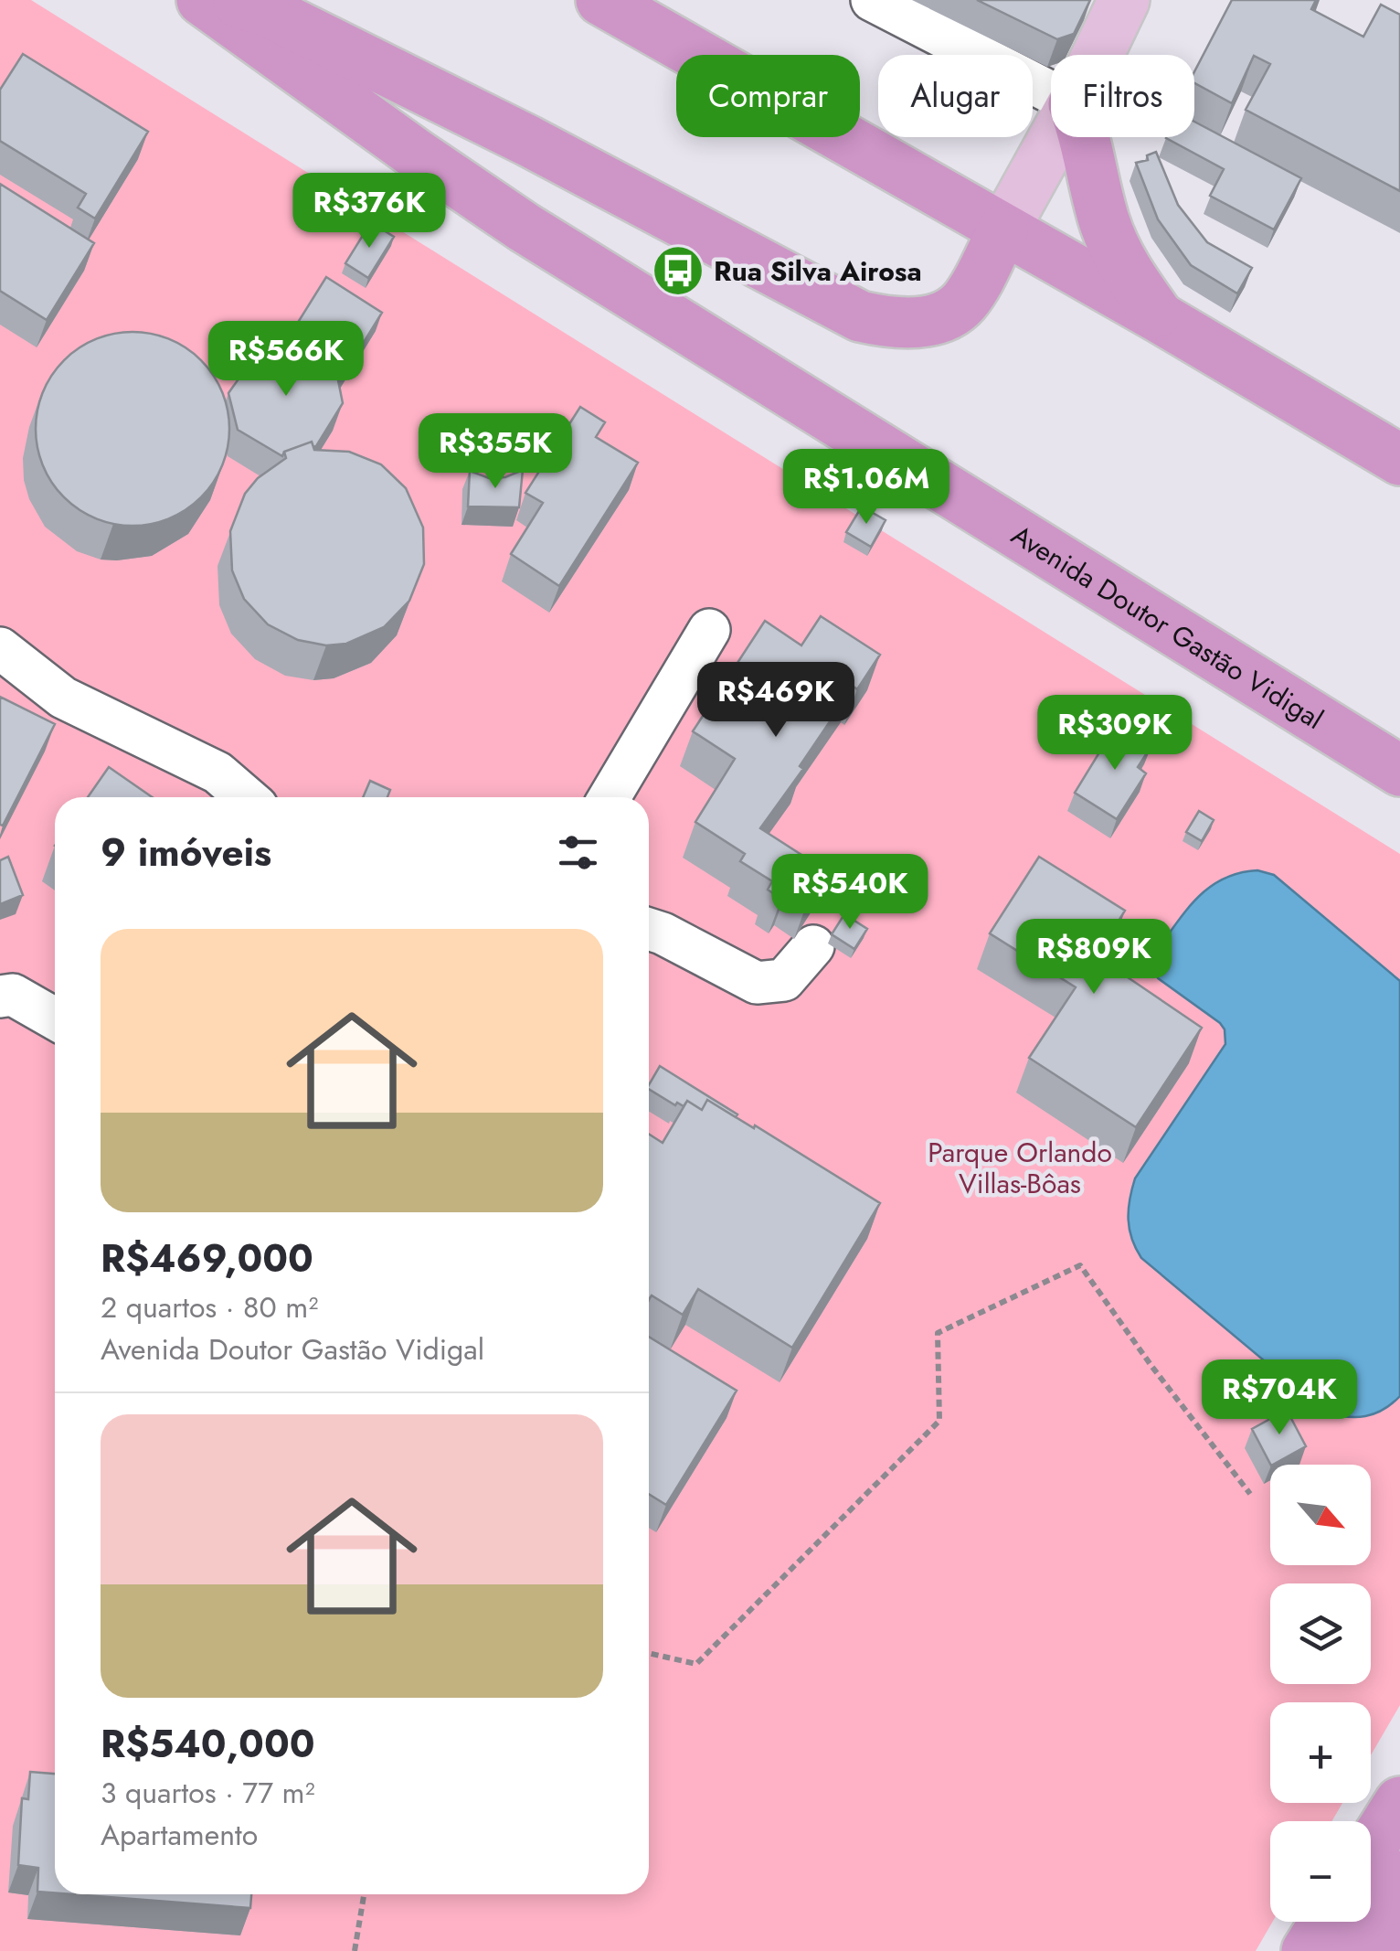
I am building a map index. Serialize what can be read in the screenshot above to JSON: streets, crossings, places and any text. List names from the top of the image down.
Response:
{
  "streets": {
    "highway": ["Avenida Doutor Gastão Vidigal"]
  },
  "parks": ["Parque Orlando Villas-Bôas"],
  "places": {
    "bus stop": ["Rua Silva Airosa"]
  },
  "north": "bottom right",
  "page": {
    "chip": ["Comprar", "Alugar", "Filtros"],
    "price": [
      "R$376K",
      "R$566K",
      "R$355K",
      "R$1.06M",
      "R$469K",
      "R$309K",
      "R$540K",
      "R$809K",
      "R$704K"
    ],
    "heading": "9 imóveis",
    "list": [
      {
        "name": "R$469,000",
        "note": "2 quartos · 80 m² · Avenida Doutor Gastão Vidigal"
      },
      {
        "name": "R$540,000",
        "note": "3 quartos · 77 m² · Apartamento"
      }
    ],
    "map_buttons": ["+", "−"]
  }
}
